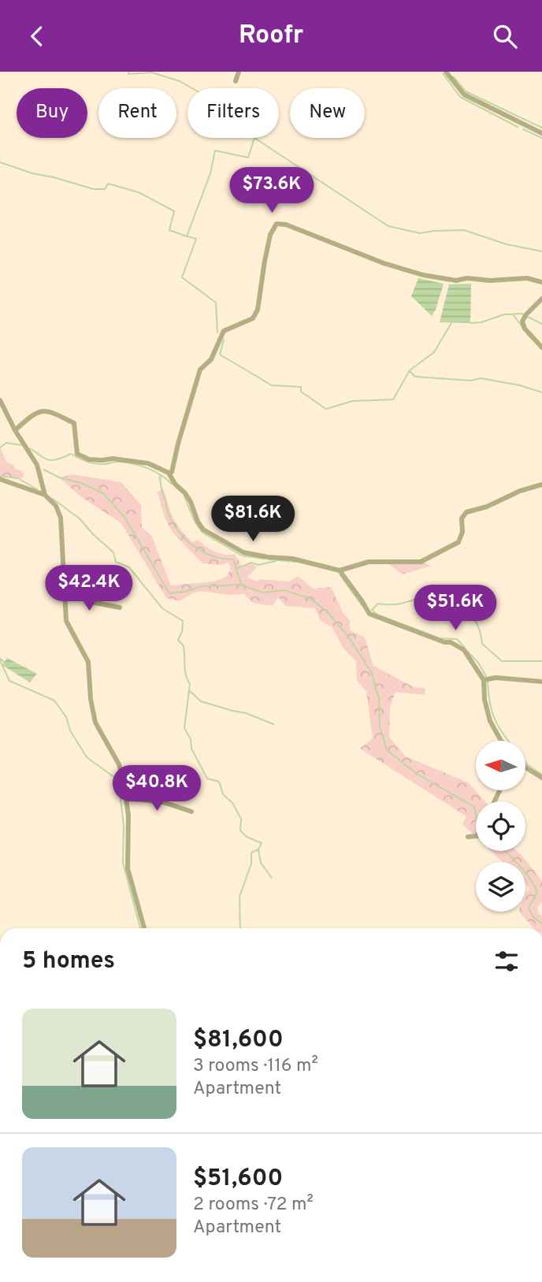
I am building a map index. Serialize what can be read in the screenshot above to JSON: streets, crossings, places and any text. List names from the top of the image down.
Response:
{
  "north": "left",
  "page": {
    "header": "Roofr",
    "chip": [
      "Buy",
      "Rent",
      "Filters",
      "New"
    ],
    "price": [
      "$73.6K",
      "$81.6K",
      "$42.4K",
      "$51.6K",
      "$40.8K"
    ],
    "heading": "5 homes",
    "list": [
      {
        "name": "$81,600",
        "note": "3 rooms · 116 m² · Apartment"
      },
      {
        "name": "$51,600",
        "note": "2 rooms · 72 m² · Apartment"
      }
    ]
  }
}
